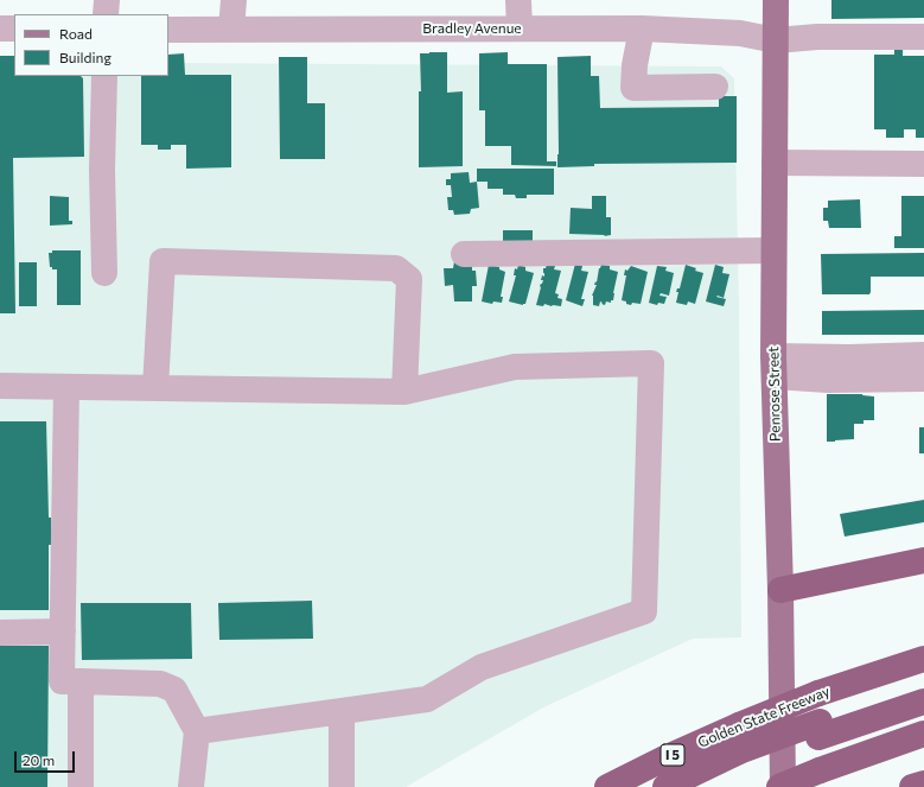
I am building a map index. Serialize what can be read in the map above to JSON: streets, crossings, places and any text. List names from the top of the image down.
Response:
{
  "streets": {
    "highway": ["Golden State Freeway", "I 5"],
    "main road": ["Penrose Street"],
    "street": ["Bradley Avenue"]
  },
  "crossings": [
    ["Bradley Avenue", "Penrose Street"]
  ],
  "legend": ["Road", "Building"],
  "scale_bar": "20 m"
}
